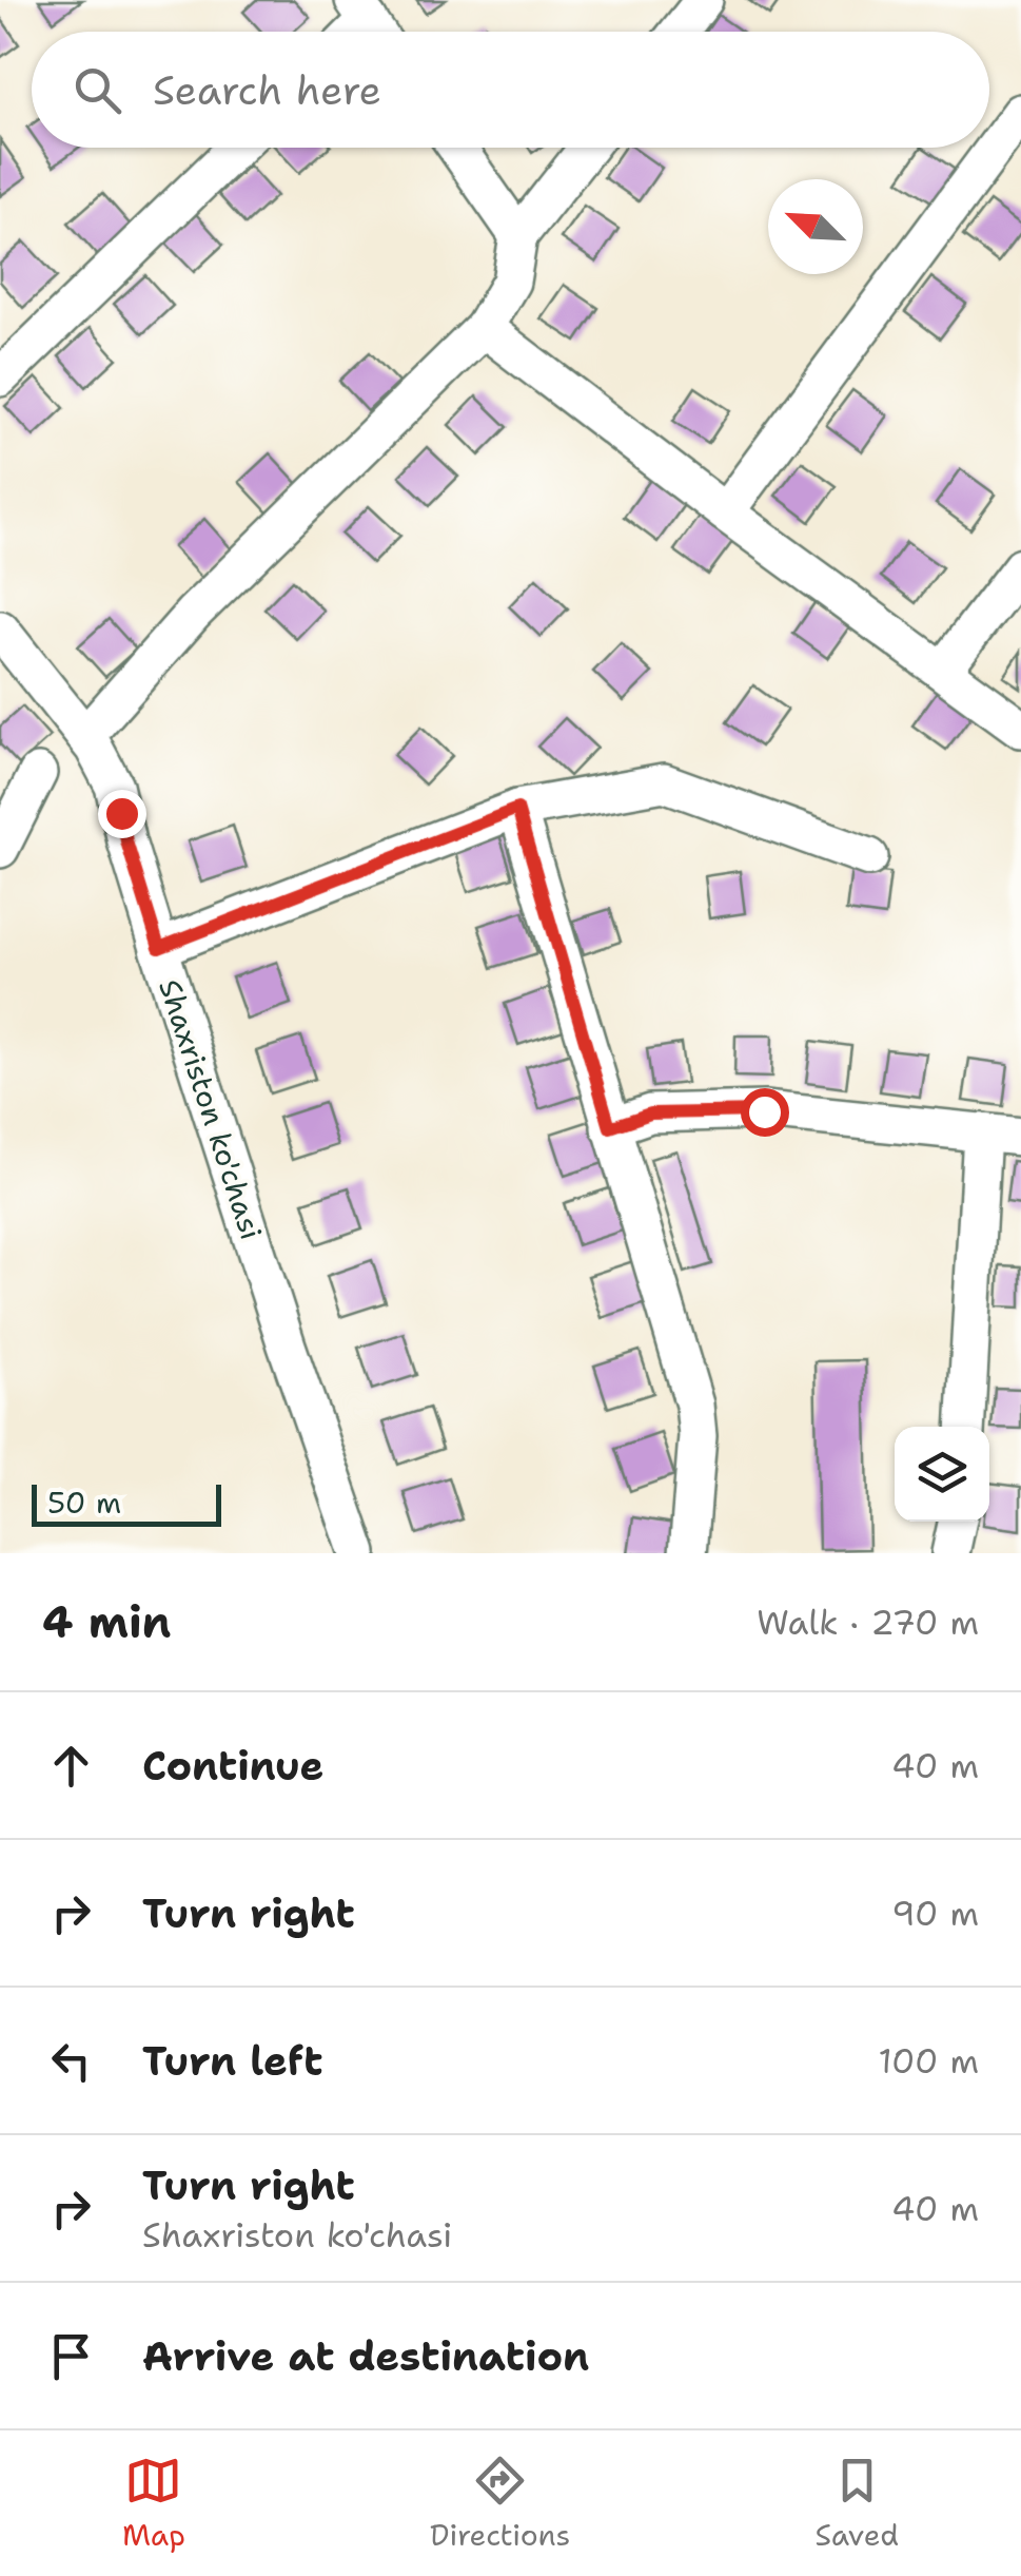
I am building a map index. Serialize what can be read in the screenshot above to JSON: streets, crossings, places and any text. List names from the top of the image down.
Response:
{
  "streets": {
    "street": ["Shaxriston ko'chasi"]
  },
  "scale_bar": "50 m",
  "north": "top left",
  "page": {
    "search": "Search here",
    "scale": "50 m",
    "heading": ["4 min", "Walk · 270 m"],
    "list": [
      ["Continue", "40 m"],
      ["Turn right", "90 m"],
      ["Turn left", "100 m"],
      ["Turn right", "Shaxriston ko'chasi", "40 m"],
      "Arrive at destination"
    ],
    "nav": ["Map", "Directions", "Saved"]
  }
}
